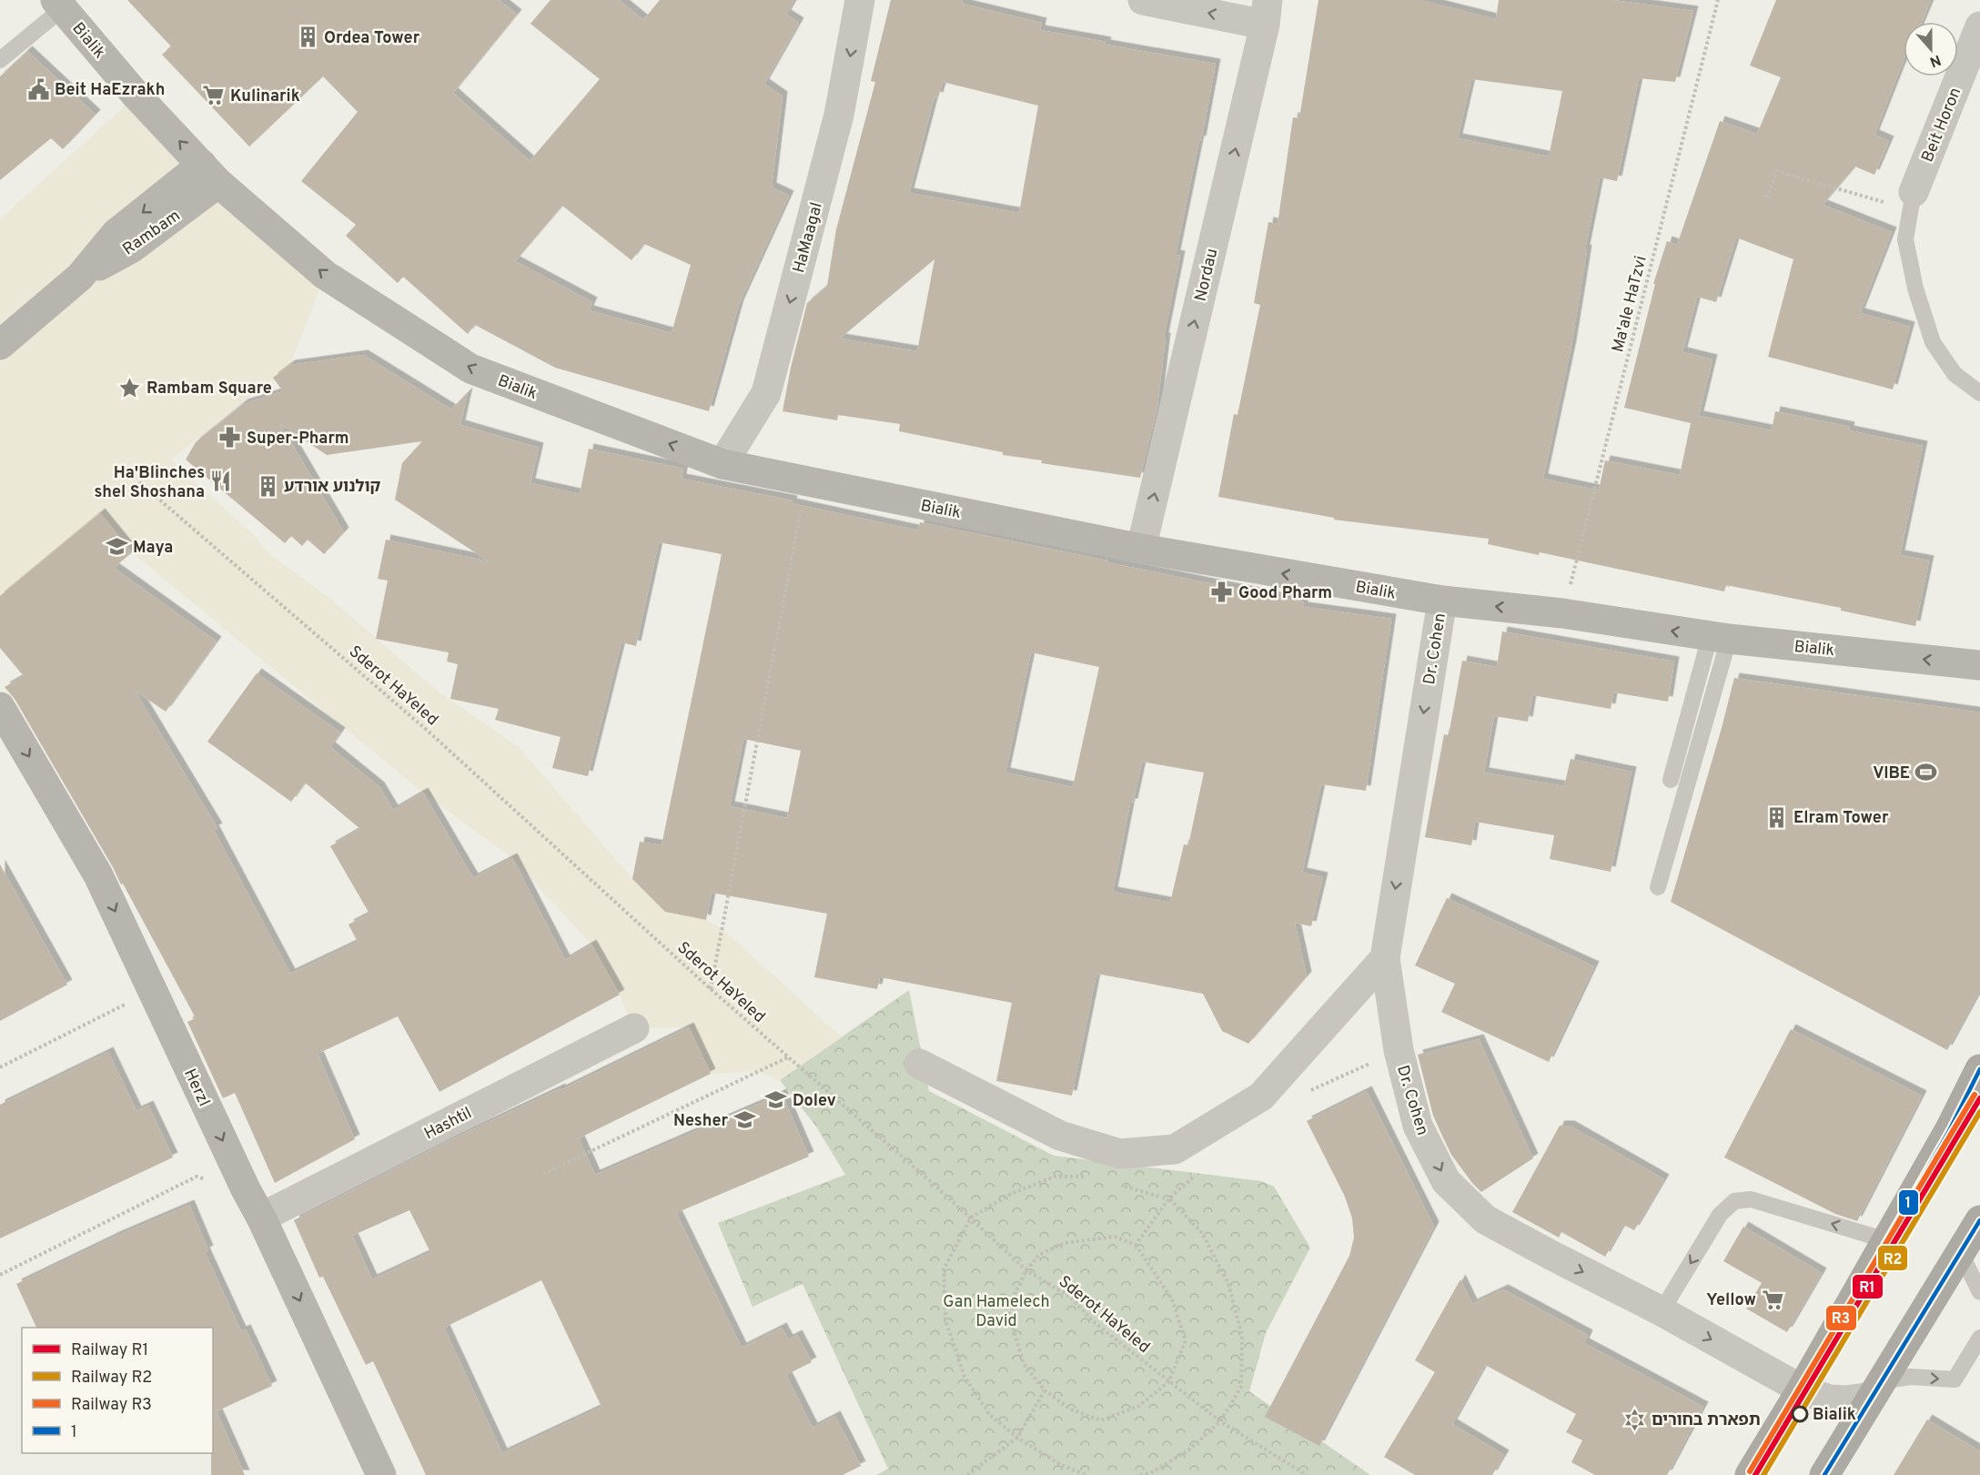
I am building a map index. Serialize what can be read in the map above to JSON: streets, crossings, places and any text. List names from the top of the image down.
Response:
{
  "streets": {
    "street": [
      "Bialik",
      "Beit Horon",
      "Rambam",
      "HaMaagal",
      "Nordau",
      "Dr. Cohen",
      "Herzl",
      "Hashtil"
    ],
    "path": ["Ma'ale HaTzvi", "Sderot HaYeled"]
  },
  "crossings": [
    ["Bialik", "Rambam"],
    ["Bialik", "HaMaagal"],
    ["Bialik", "Nordau"],
    ["Bialik", "Ma'ale HaTzvi"],
    ["Bialik", "Dr. Cohen"],
    ["Herzl", "Hashtil"]
  ],
  "one_way": [
    "Bialik",
    "HaMaagal",
    "Nordau",
    "Dr. Cohen",
    "Herzl"
  ],
  "parks": ["Gan Hamelech David"],
  "places": {
    "building": ["Ordea Tower", "קולנוע אורדע", "Elram Tower"],
    "public building": ["Beit HaEzrakh"],
    "supermarket": ["Kulinarik", "Yellow"],
    "place": ["Rambam Square"],
    "pharmacy": ["Super-Pharm", "Good Pharm"],
    "restaurant": ["Ha'Blinches shel Shoshana"],
    "school or university": ["Maya", "Dolev", "Nesher"],
    "sports": ["VIBE"],
    "other": ["Bialik"],
    "synagogue": ["תפארת בחורים"]
  },
  "lines": [
    "transit line 1",
    "rail line R3",
    "rail line R1",
    "rail line R2"
  ],
  "legend": [
    "Railway R1",
    "Railway R2",
    "Railway R3",
    "1"
  ],
  "north": "bottom"
}
